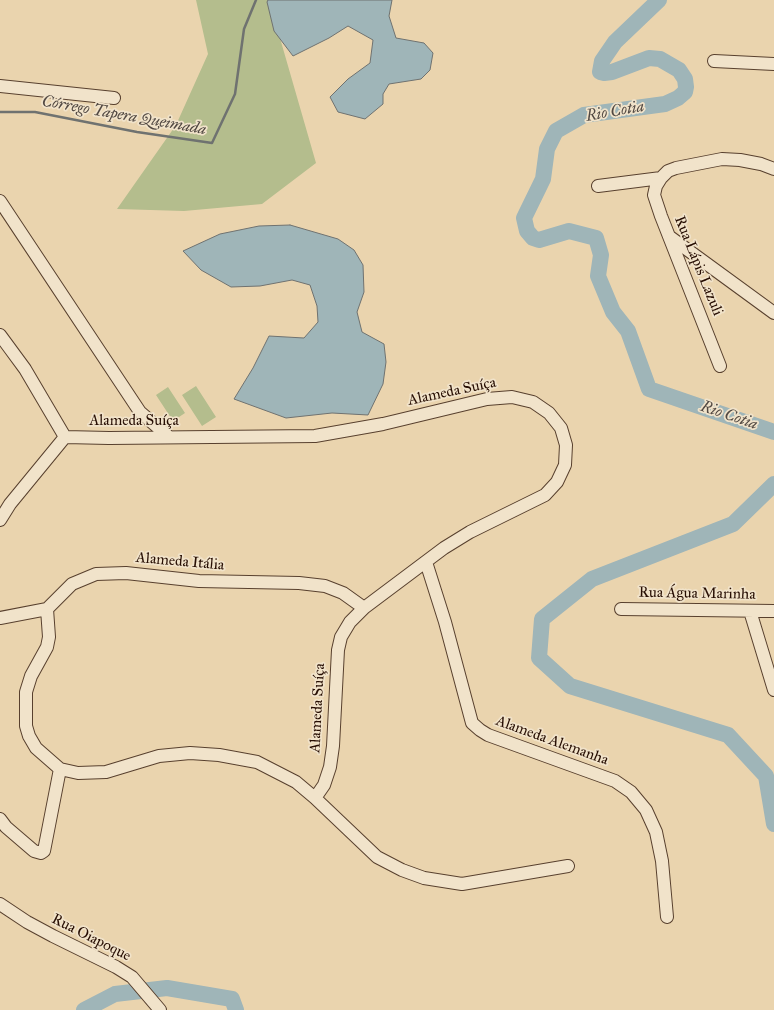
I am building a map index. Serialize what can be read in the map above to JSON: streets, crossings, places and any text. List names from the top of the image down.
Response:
{
  "streets": {
    "street": [
      "Rua Lápis Lazuli",
      "Alameda Suíça",
      "Alameda Itália",
      "Rua Água Marinha",
      "Alameda Alemanha",
      "Rua Oiapoque"
    ]
  },
  "crossings": [
    ["Alameda Suíça", "Alameda Itália"],
    ["Alameda Suíça", "Alameda Alemanha"]
  ],
  "water": ["Rio Cotia", "Córrego Tapera Queimada"]
}
